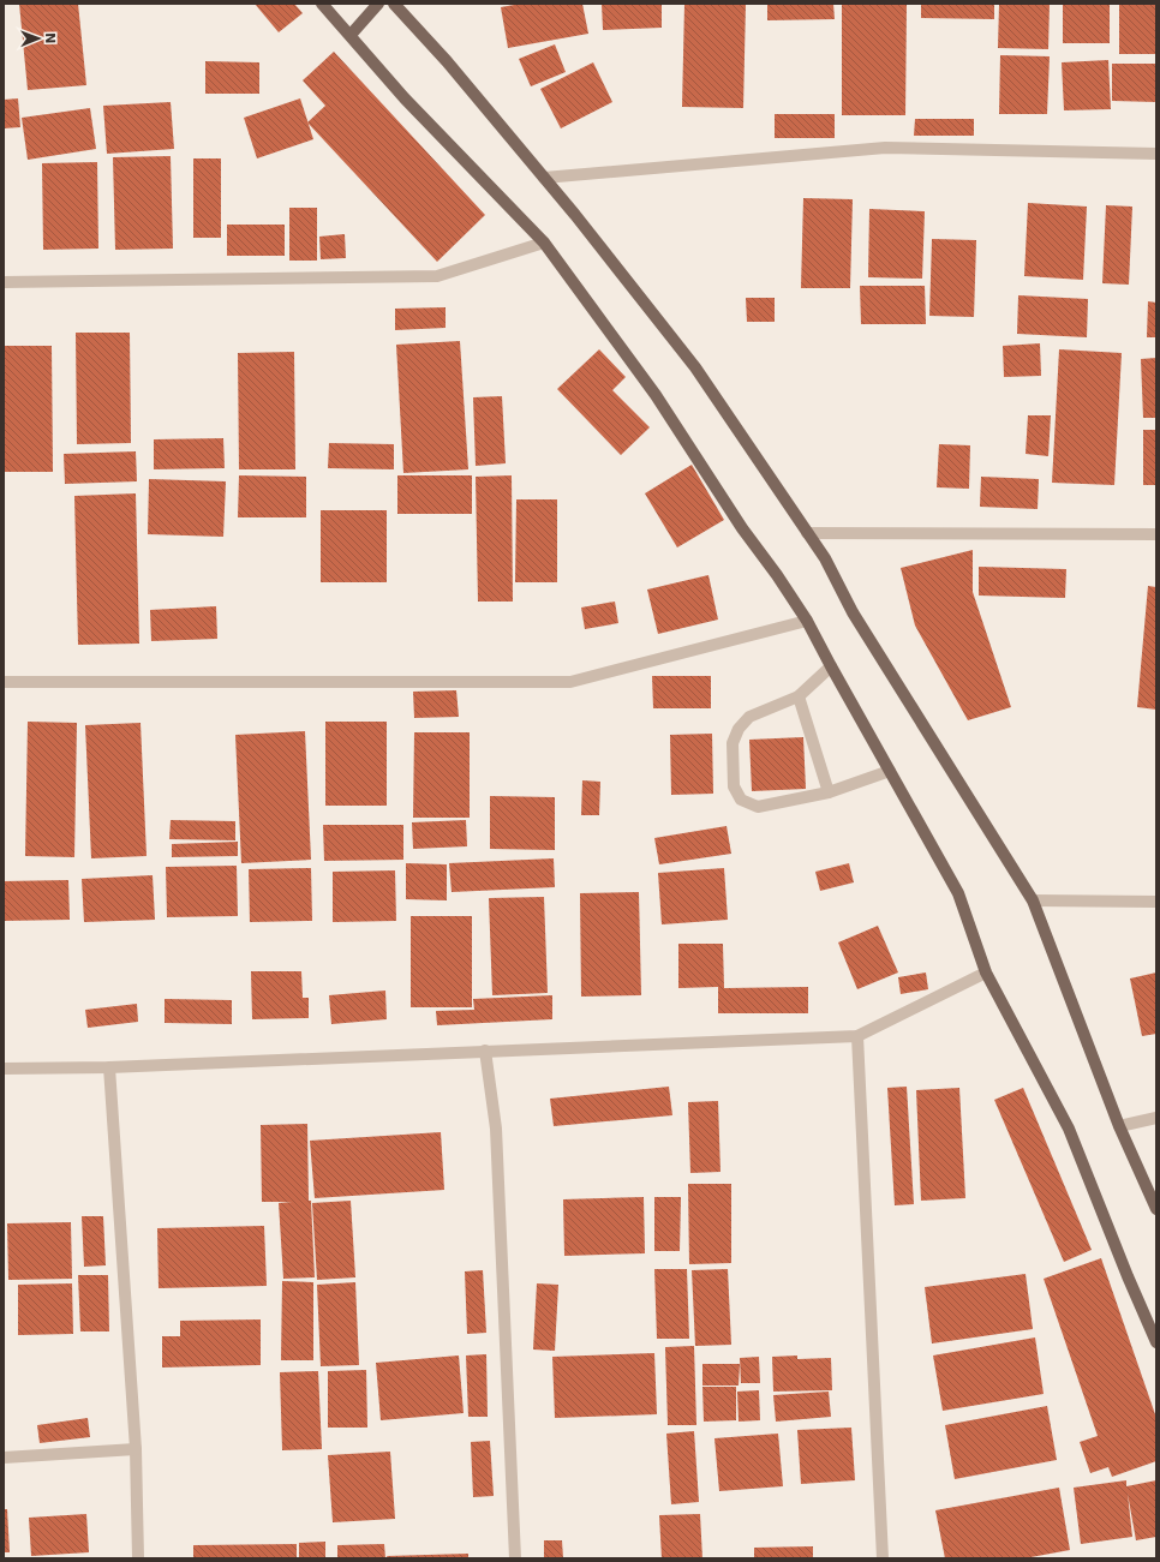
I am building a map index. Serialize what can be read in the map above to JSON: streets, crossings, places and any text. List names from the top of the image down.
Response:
{
  "north": "right"
}
